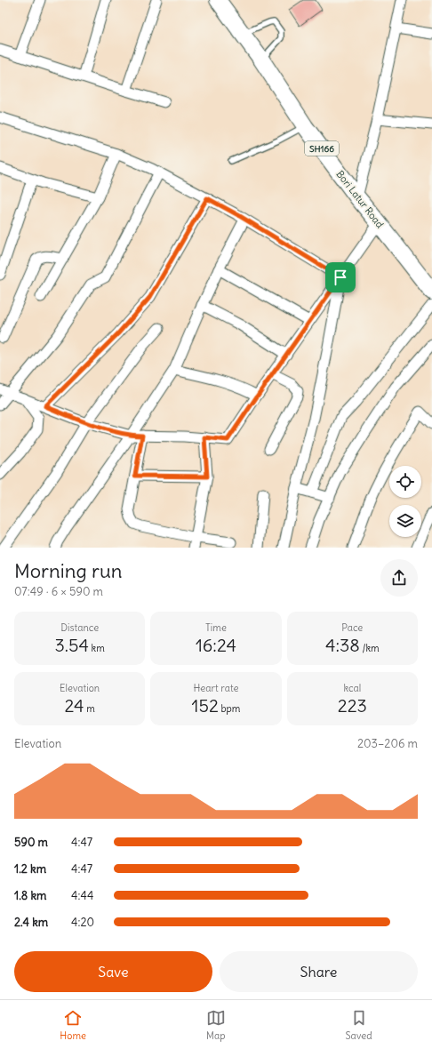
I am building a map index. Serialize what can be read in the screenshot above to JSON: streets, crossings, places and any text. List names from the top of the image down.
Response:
{
  "streets": {
    "main road": ["SH166", "Bori Latur Road"]
  },
  "page": {
    "heading": ["Morning run", "07:49 · 6 × 590 m"],
    "stats": [
      ["Distance", "3.54 km"],
      ["Time", "16:24"],
      ["Pace", "4:38 /km"],
      ["Elevation", "24 m"],
      ["Heart rate", "152 bpm"],
      ["kcal", "223"]
    ],
    "chart": ["Elevation", "203–206 m"],
    "list": [
      {
        "name": "590 m",
        "note": "4:47"
      },
      {
        "name": "1.2 km",
        "note": "4:47"
      },
      {
        "name": "1.8 km",
        "note": "4:44"
      },
      {
        "name": "2.4 km",
        "note": "4:20"
      }
    ],
    "buttons": ["Save", "Share"],
    "tabs": ["Home", "Map", "Saved"]
  }
}
